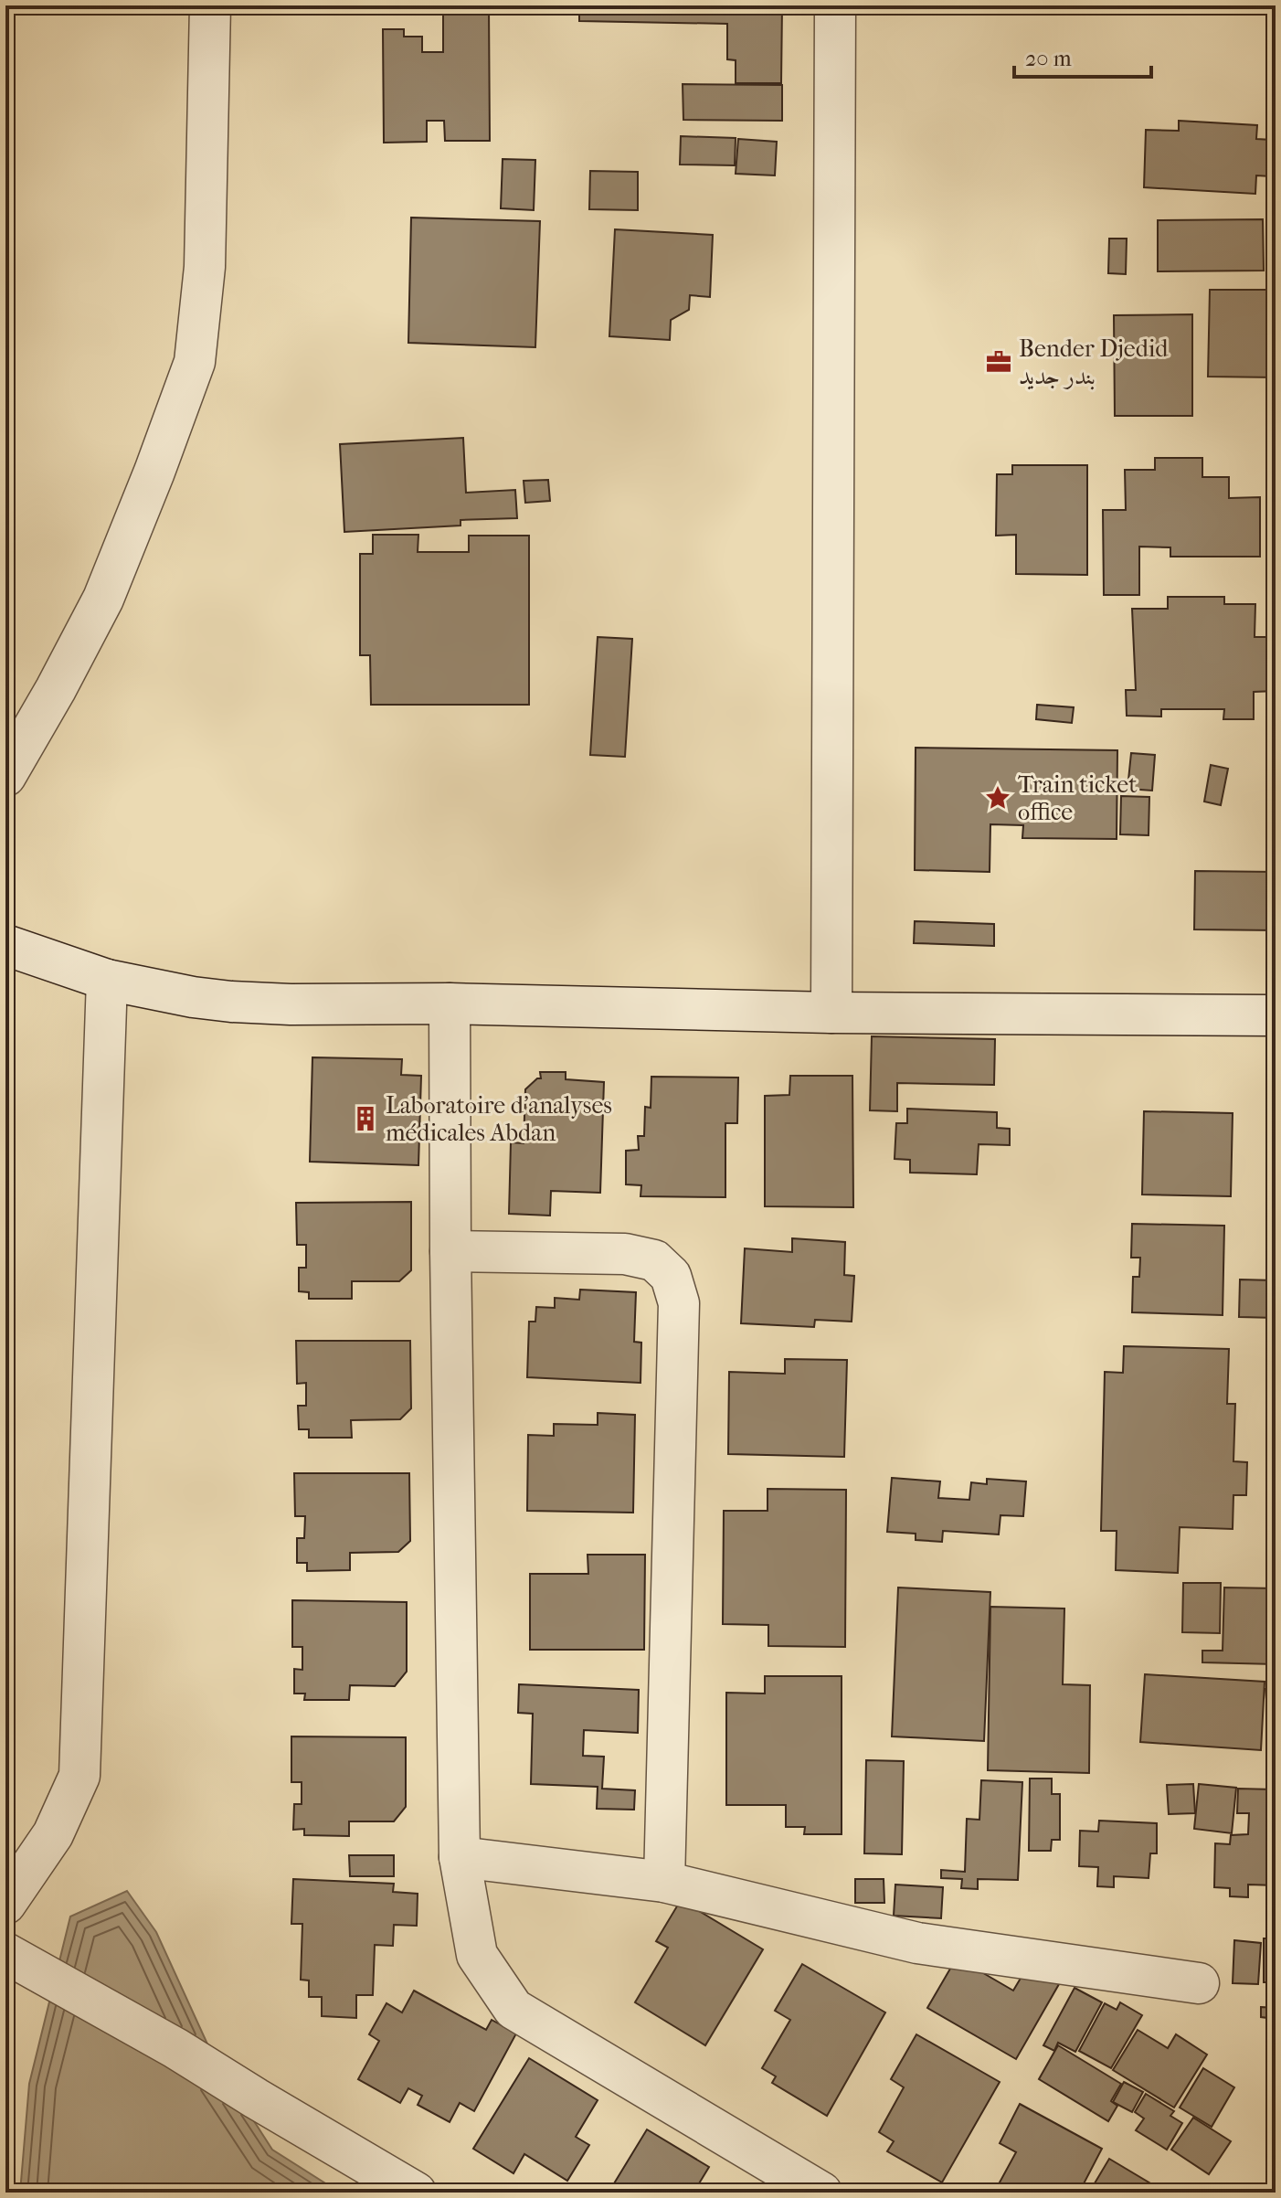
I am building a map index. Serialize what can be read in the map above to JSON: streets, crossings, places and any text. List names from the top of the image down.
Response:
{
  "places": {
    "office": ["Bender Djedid بندر جديد"],
    "place": ["Train ticket office"],
    "building": ["Laboratoire d'analyses médicales Abdan"]
  },
  "scale_bar": "20 m"
}
